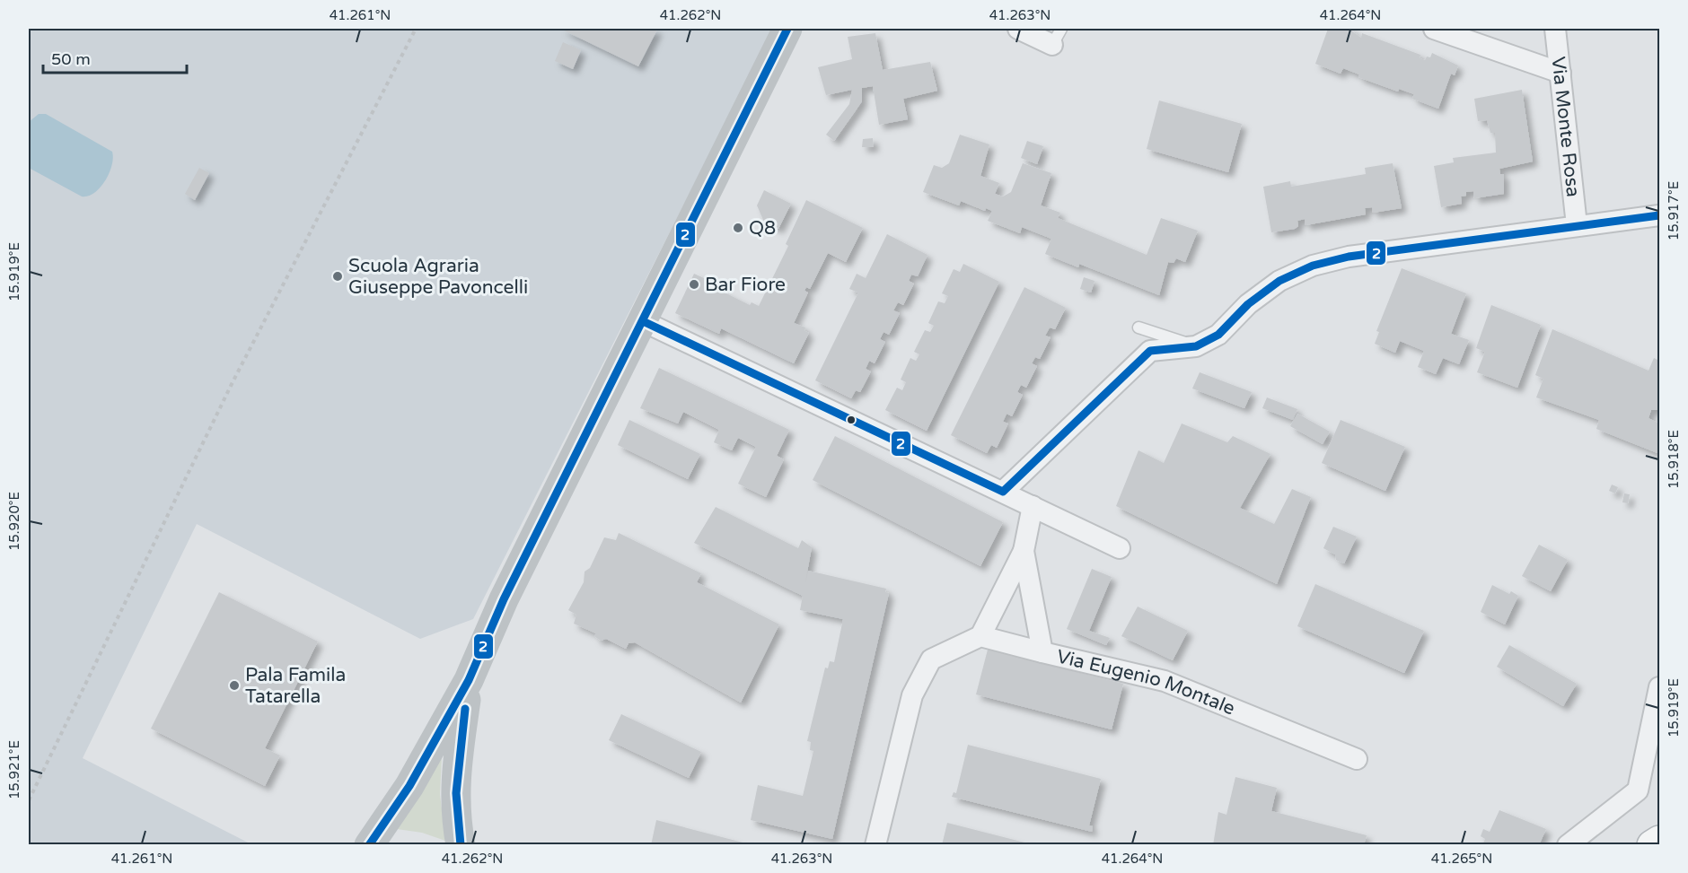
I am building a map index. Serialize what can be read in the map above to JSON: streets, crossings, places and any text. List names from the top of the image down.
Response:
{
  "streets": {
    "street": ["Via Monte Rosa", "Via Eugenio Montale"]
  },
  "places": [
    "Q8",
    "Scuola Agraria Giuseppe Pavoncelli",
    "Bar Fiore",
    "Pala Famila Tatarella"
  ],
  "lines": ["transit line 2"],
  "scale_bar": "50 m",
  "coordinates": [
    "41.261°N",
    "41.262°N",
    "41.263°N",
    "41.264°N",
    "15.917°E",
    "15.919°E",
    "15.918°E",
    "15.920°E",
    "15.921°E",
    "41.265°N"
  ]
}
